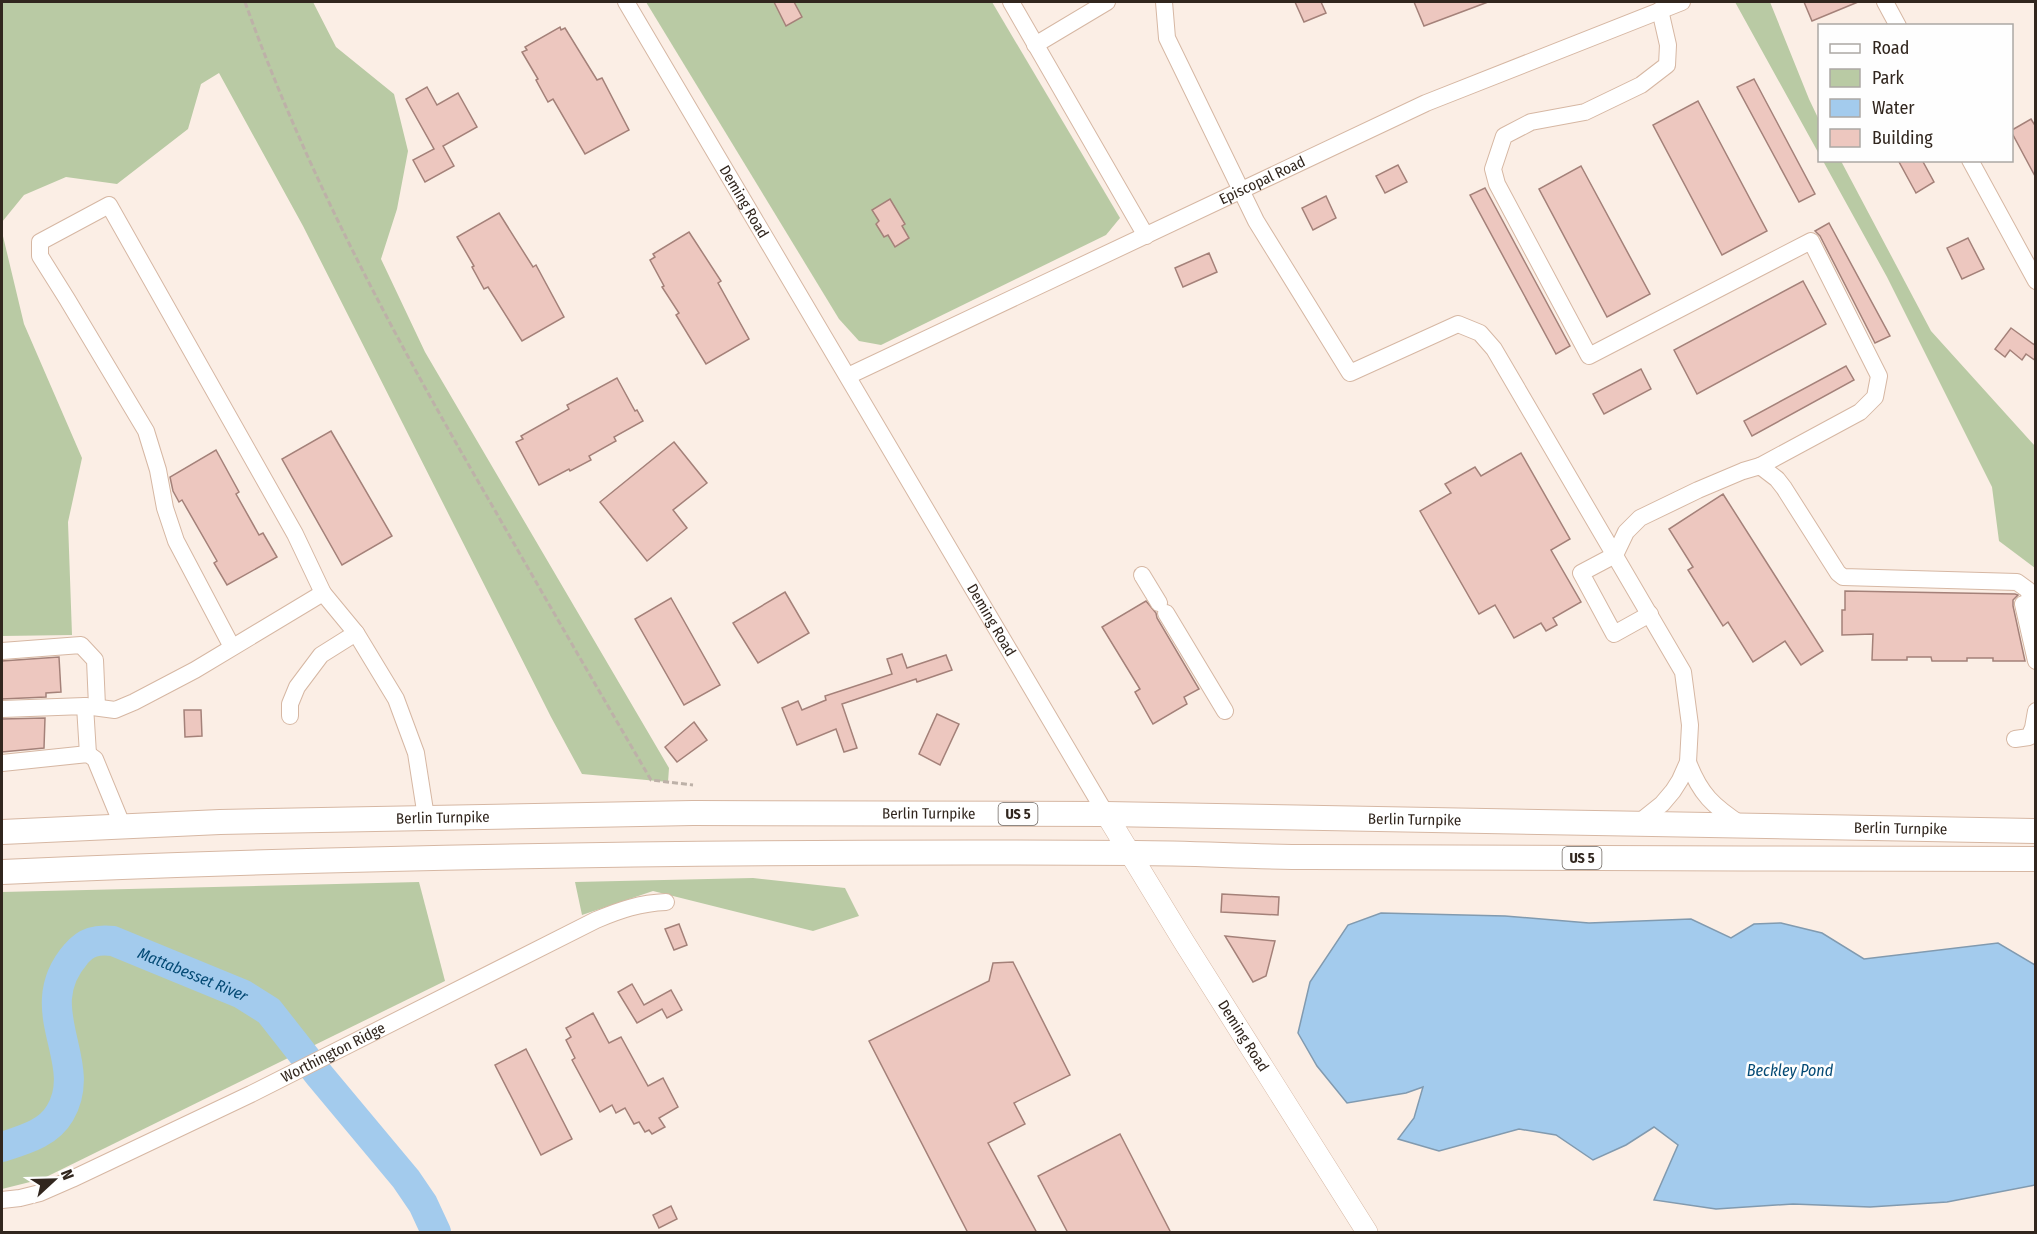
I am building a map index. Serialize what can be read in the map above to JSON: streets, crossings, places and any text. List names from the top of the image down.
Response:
{
  "streets": {
    "highway": ["Berlin Turnpike", "US 5"],
    "main road": ["Deming Road"],
    "street": ["Episcopal Road", "Worthington Ridge"]
  },
  "crossings": [
    ["Episcopal Road", "Deming Road"],
    ["Deming Road", "Berlin Turnpike"]
  ],
  "water": ["Mattabesset River", "Beckley Pond"],
  "legend": [
    "Road",
    "Park",
    "Water",
    "Building"
  ],
  "north": "right"
}
